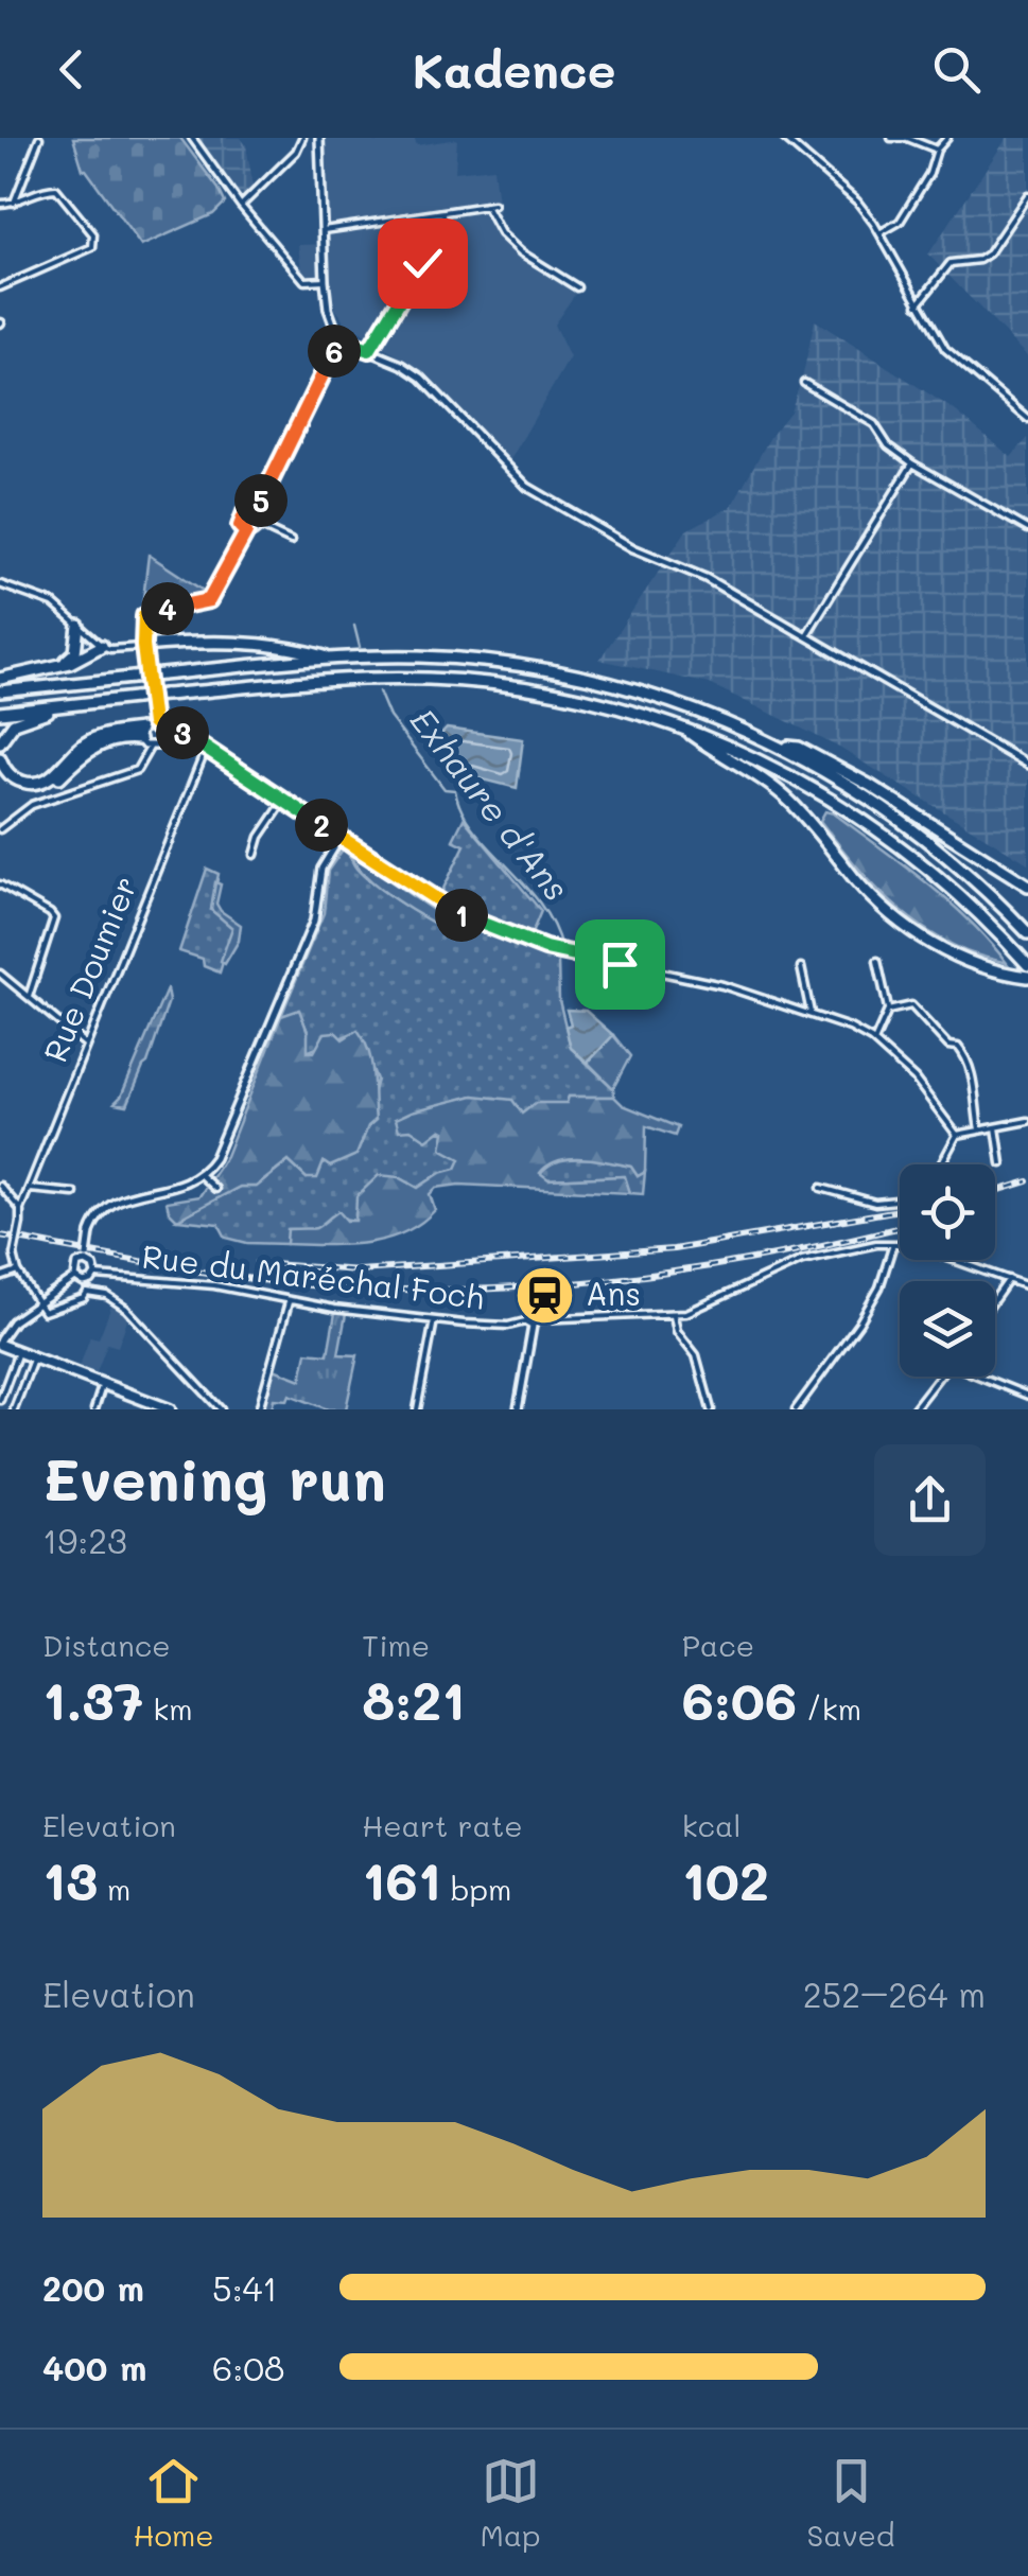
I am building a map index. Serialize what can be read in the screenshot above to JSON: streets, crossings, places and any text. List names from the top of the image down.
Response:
{
  "streets": {
    "street": ["Rue Doumier", "Rue du Maréchal Foch"]
  },
  "water": ["Exhaure d'Ans"],
  "places": {
    "station": ["Ans"]
  },
  "page": {
    "header": "Kadence",
    "pins": [
      "6",
      "5",
      "4",
      "3",
      "2",
      "1"
    ],
    "heading": ["Evening run", "19:23"],
    "stats": [
      ["Distance", "1.37 km"],
      ["Time", "8:21"],
      ["Pace", "6:06 /km"],
      ["Elevation", "13 m"],
      ["Heart rate", "161 bpm"],
      ["kcal", "102"]
    ],
    "chart": ["Elevation", "252–264 m"],
    "list": [
      {
        "name": "200 m",
        "note": "5:41"
      },
      {
        "name": "400 m",
        "note": "6:08"
      }
    ],
    "tabs": ["Home", "Map", "Saved"]
  }
}
